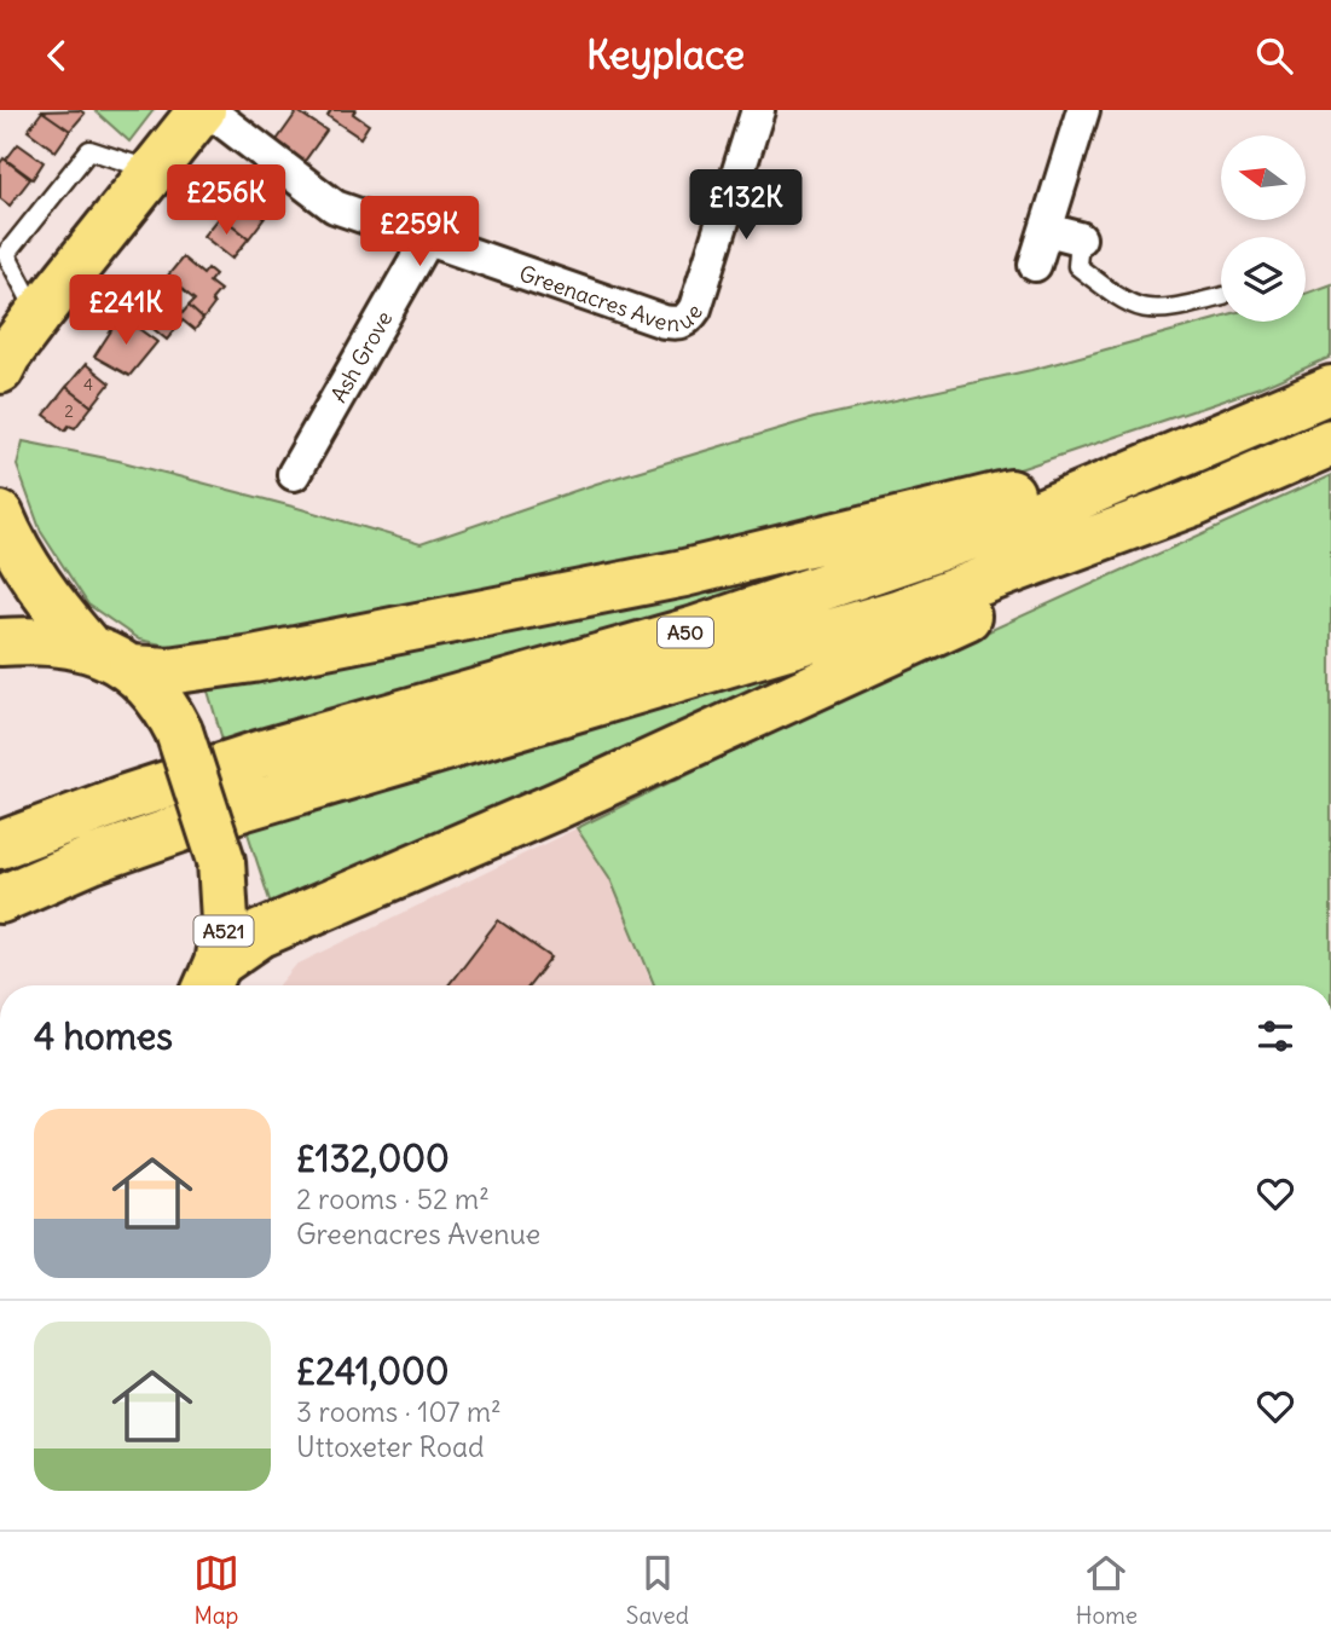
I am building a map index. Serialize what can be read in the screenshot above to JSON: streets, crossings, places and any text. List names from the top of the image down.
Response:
{
  "streets": {
    "main road": ["A50", "A521"],
    "street": ["Greenacres Avenue", "Ash Grove"]
  },
  "crossings": [
    ["Greenacres Avenue", "Ash Grove"]
  ],
  "house_numbers": ["4", "2"],
  "north": "left",
  "page": {
    "header": "Keyplace",
    "price": [
      "£256K",
      "£132K",
      "£259K",
      "£241K"
    ],
    "heading": "4 homes",
    "list": [
      {
        "name": "£132,000",
        "note": "2 rooms · 52 m² · Greenacres Avenue"
      },
      {
        "name": "£241,000",
        "note": "3 rooms · 107 m² · Uttoxeter Road"
      }
    ],
    "tabs": ["Map", "Saved", "Home"]
  }
}
